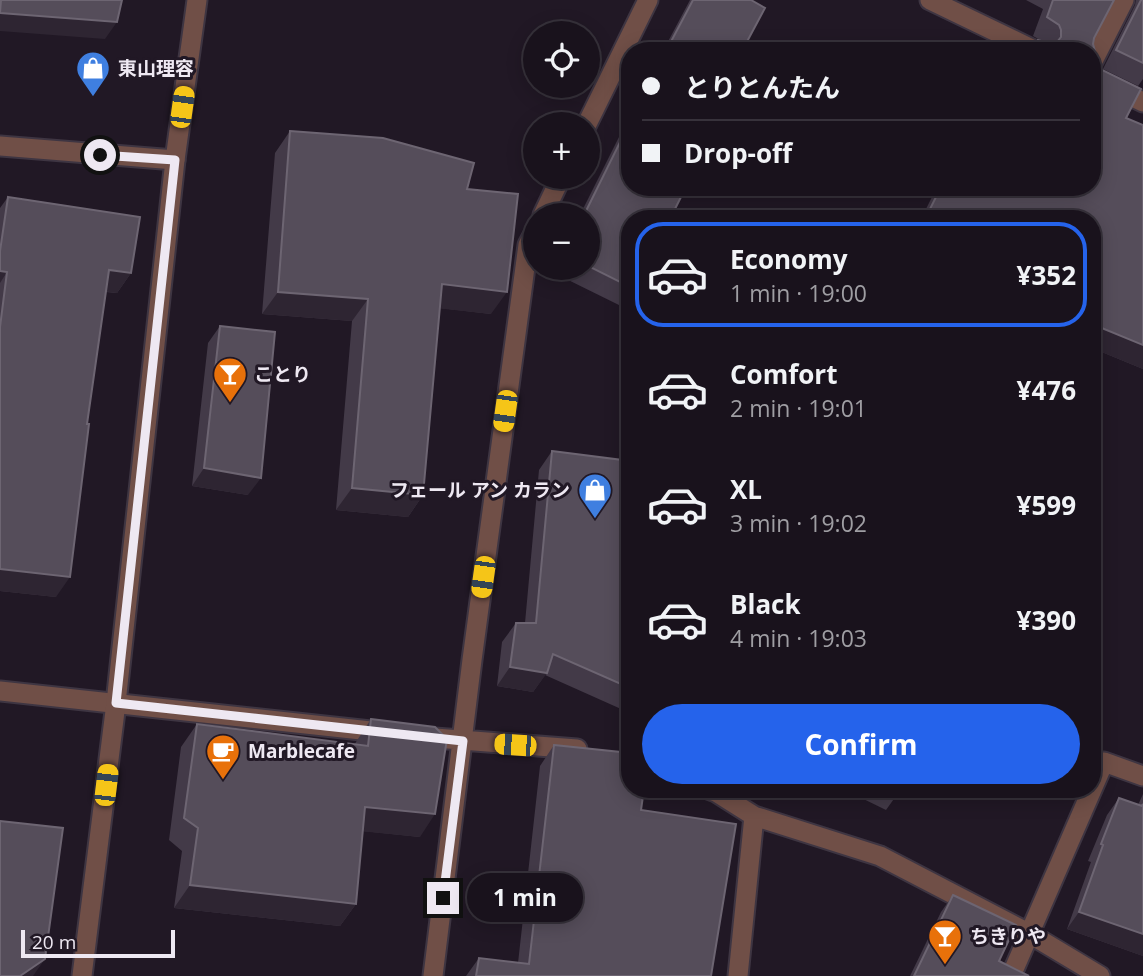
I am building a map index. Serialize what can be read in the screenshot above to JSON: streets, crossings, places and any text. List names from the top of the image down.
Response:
{
  "places": {
    "shop": ["東山理容", "フェール アン カラン"],
    "bar": ["ことり", "ちきりや"],
    "cafe": ["Marblecafe"]
  },
  "scale_bar": "20 m",
  "page": {
    "map_buttons": ["+", "−"],
    "banner": ["とりとんたん", "Drop-off"],
    "list": [
      {
        "name": "Economy",
        "note": "1 min · 19:00",
        "value": "¥352"
      },
      {
        "name": "Comfort",
        "note": "2 min · 19:01",
        "value": "¥476"
      },
      {
        "name": "XL",
        "note": "3 min · 19:02",
        "value": "¥599"
      },
      {
        "name": "Black",
        "note": "4 min · 19:03",
        "value": "¥390"
      }
    ],
    "buttons": "Confirm",
    "bubble": "1 min",
    "scale": "20 m"
  }
}
